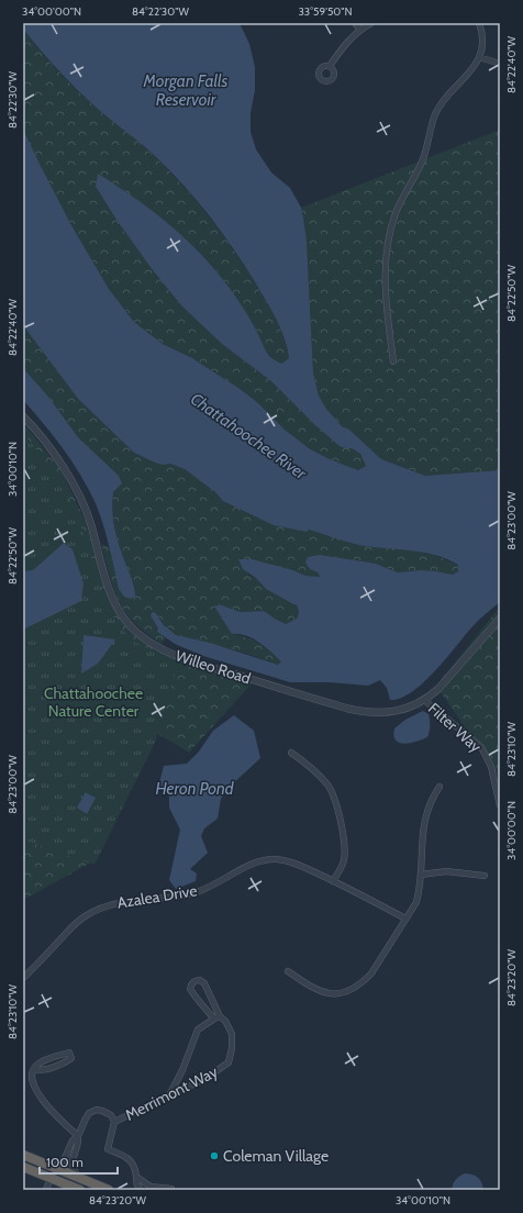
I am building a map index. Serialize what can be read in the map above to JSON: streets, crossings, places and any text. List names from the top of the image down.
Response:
{
  "streets": {
    "street": [
      "Willeo Road",
      "Filter Way",
      "Azalea Drive",
      "Merrimont Way"
    ]
  },
  "crossings": [
    ["Willeo Road", "Filter Way"]
  ],
  "water": ["Morgan Falls Reservoir", "Chattahoochee River", "Heron Pond"],
  "parks": ["Chattahoochee Nature Center"],
  "places": ["Coleman Village"],
  "scale_bar": "100 m",
  "coordinates": [
    "34°00'00\"N",
    "84°22'30\"W",
    "33°59'50\"N",
    "84°22'40\"W",
    "84°22'50\"W",
    "34°00'10\"N",
    "84°23'00\"W",
    "84°23'10\"W",
    "84°23'20\"W"
  ]
}
